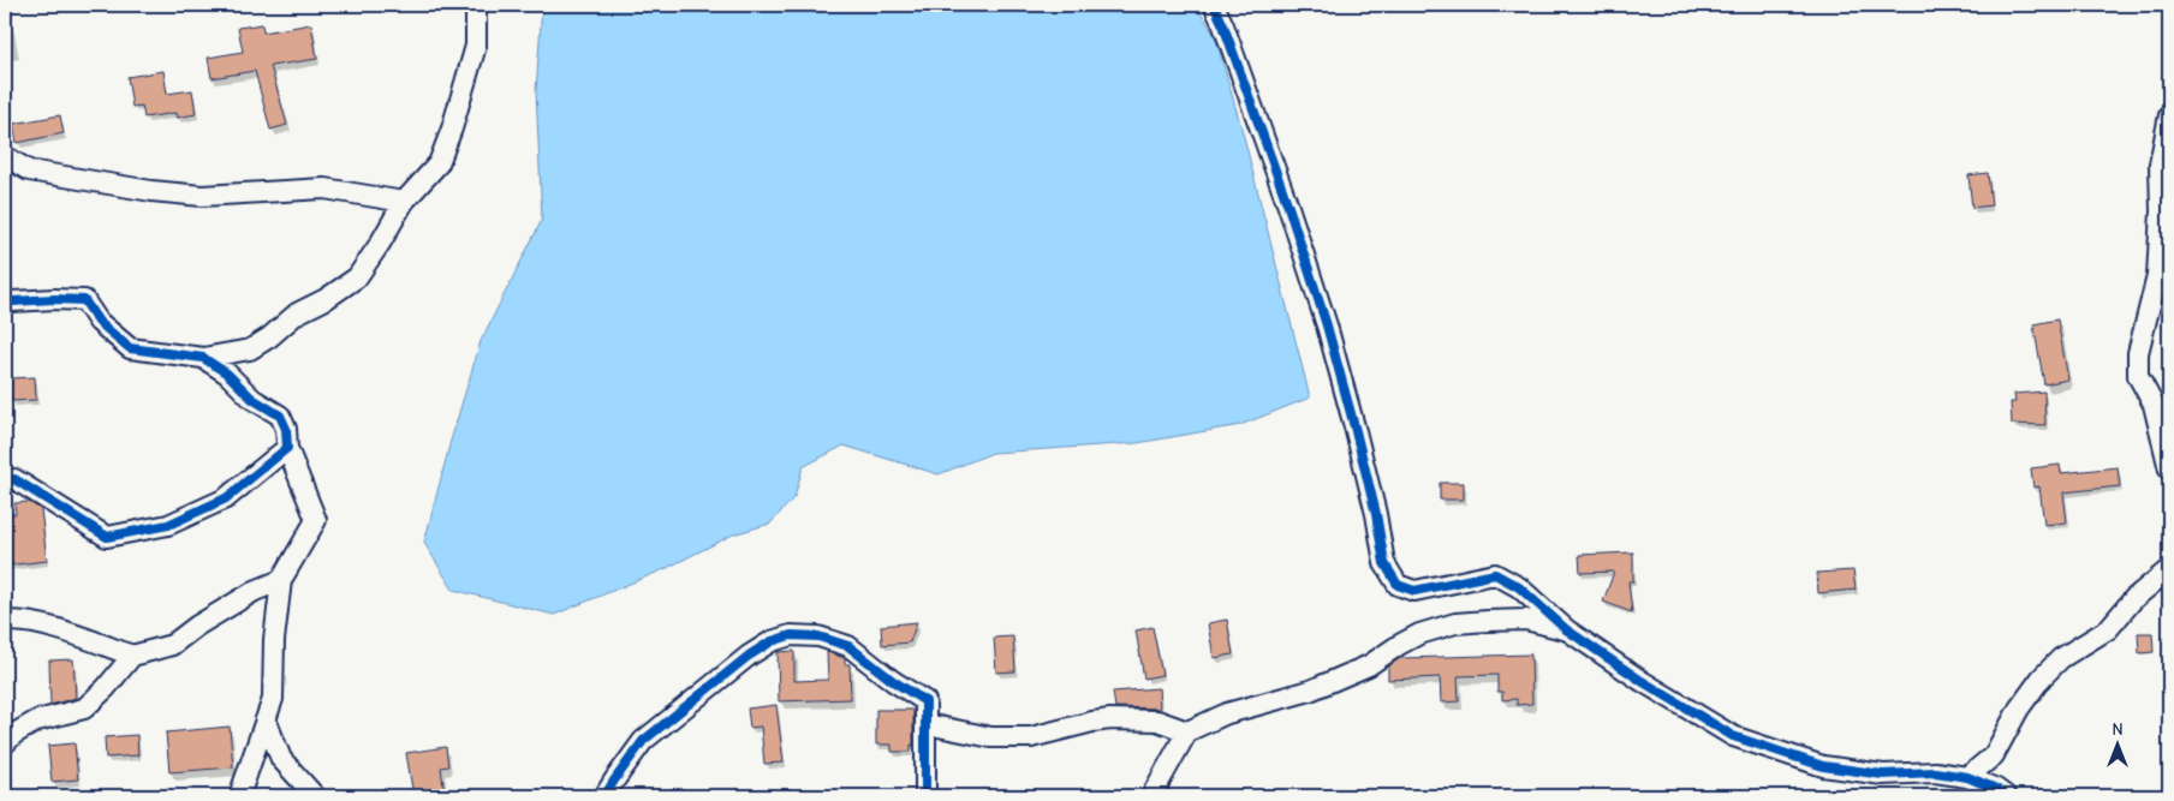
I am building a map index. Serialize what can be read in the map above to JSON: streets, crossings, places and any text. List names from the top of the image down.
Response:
{
  "north": "top"
}
